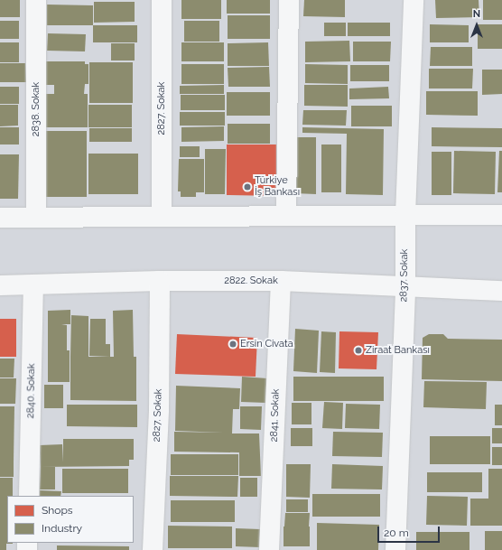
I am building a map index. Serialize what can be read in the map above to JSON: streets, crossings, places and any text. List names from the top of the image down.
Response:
{
  "streets": {
    "street": [
      "2827. Sokak",
      "2838. Sokak",
      "2837. Sokak",
      "2822. Sokak",
      "2840. Sokak",
      "2841. Sokak"
    ]
  },
  "crossings": [
    ["2827. Sokak", "2822. Sokak"],
    ["2837. Sokak", "2822. Sokak"],
    ["2822. Sokak", "2840. Sokak"],
    ["2822. Sokak", "2841. Sokak"]
  ],
  "places": ["Türkiye İş Bankası", "Ersin Civata", "Ziraat Bankası"],
  "legend": ["Shops", "Industry"],
  "scale_bar": "20 m",
  "north": "top"
}
